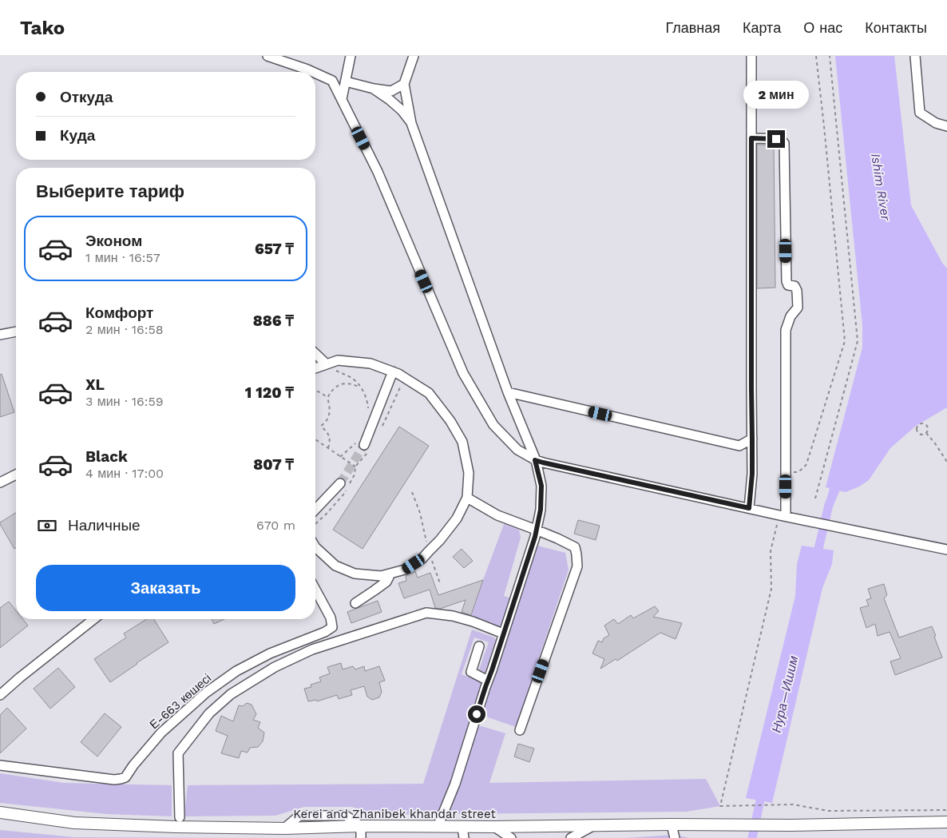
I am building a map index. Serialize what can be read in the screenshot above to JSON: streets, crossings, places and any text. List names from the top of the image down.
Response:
{
  "streets": {
    "main road": ["Kerei and Zhanibek khandar street"],
    "street": ["Е-663 көшесі"]
  },
  "water": ["Ishim River", "Нура—Ишим"],
  "page": {
    "header": "Tako",
    "nav": [
      "Главная",
      "Карта",
      "О нас",
      "Контакты"
    ],
    "banner": ["Откуда", "Куда"],
    "bubble": "2 мин",
    "heading": "Выберите тариф",
    "list": [
      {
        "name": "Эконом",
        "note": "1 мин · 16:57",
        "value": "657 ₸"
      },
      {
        "name": "Комфорт",
        "note": "2 мин · 16:58",
        "value": "886 ₸"
      },
      {
        "name": "XL",
        "note": "3 мин · 16:59",
        "value": "1 120 ₸"
      },
      {
        "name": "Black",
        "note": "4 мин · 17:00",
        "value": "807 ₸"
      }
    ],
    "pay": ["Наличные", "670 m"],
    "buttons": "Заказать"
  }
}
